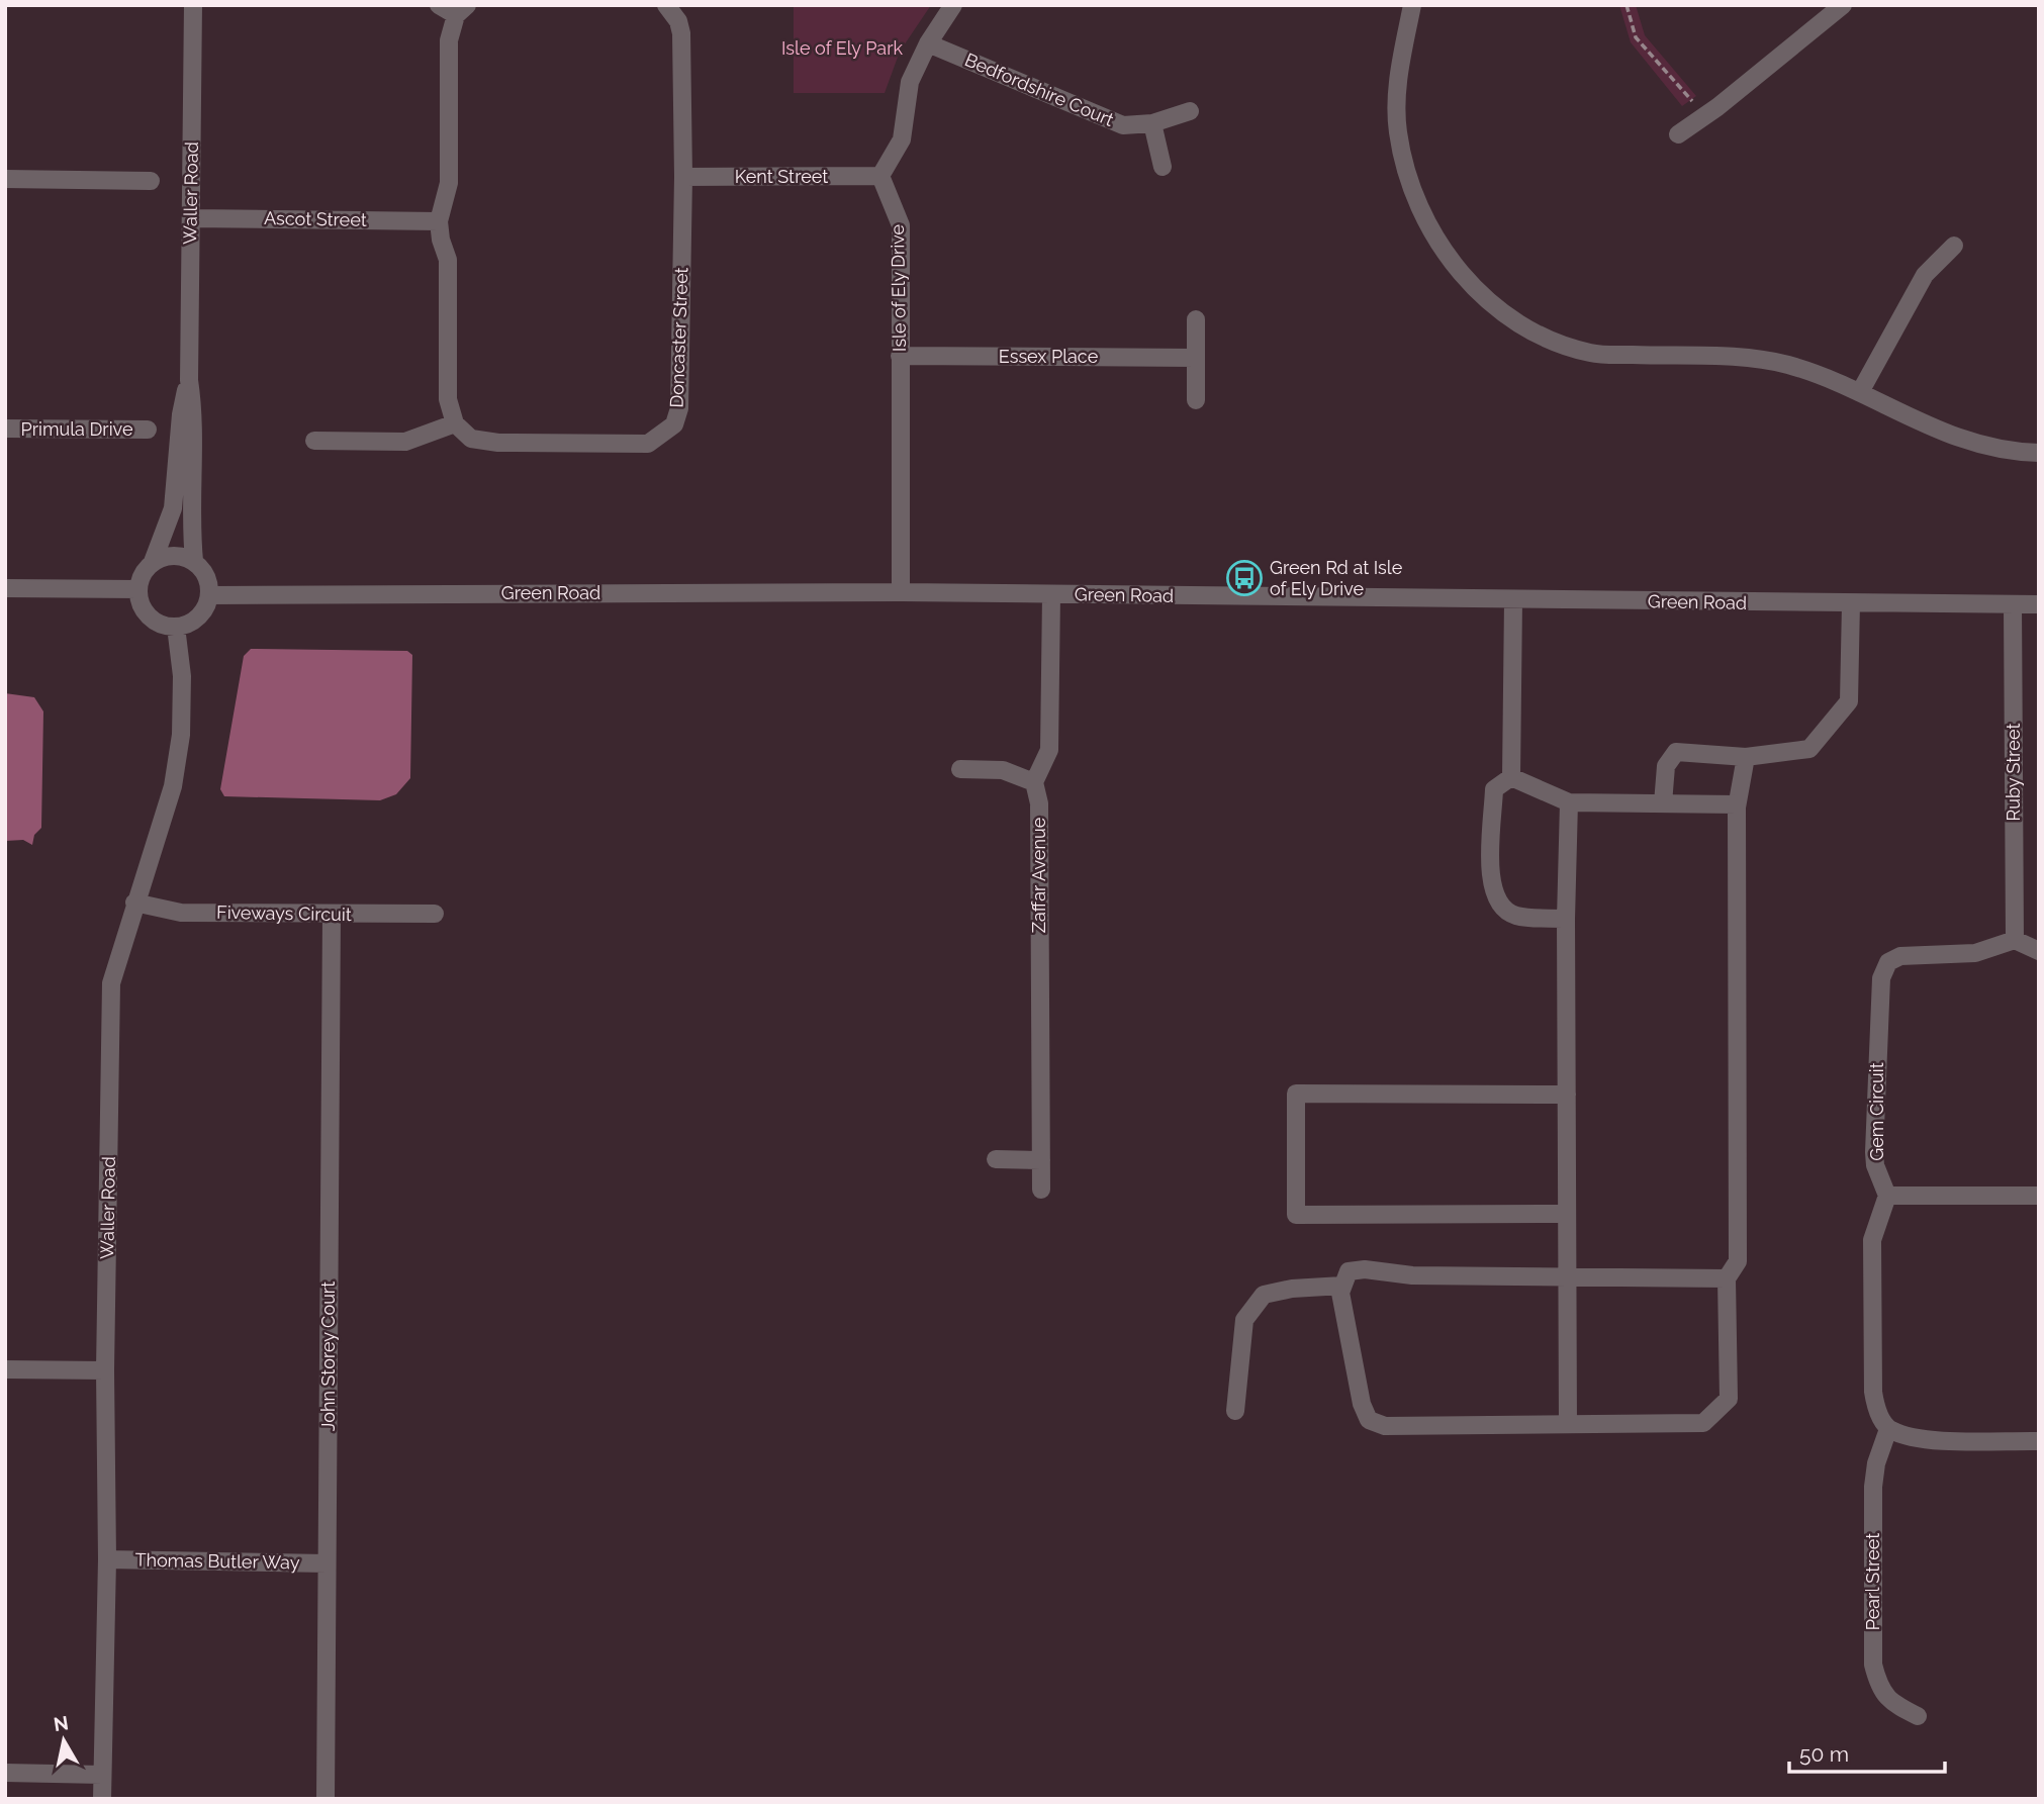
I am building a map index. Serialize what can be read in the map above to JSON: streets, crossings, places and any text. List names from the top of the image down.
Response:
{
  "streets": {
    "street": [
      "Bedfordshire Court",
      "Kent Street",
      "Waller Road",
      "Ascot Street",
      "Isle of Ely Drive",
      "Doncaster Street",
      "Essex Place",
      "Primula Drive",
      "Green Road",
      "Ruby Street",
      "Zaffar Avenue",
      "Fiveways Circuit",
      "Gem Circuit",
      "John Storey Court",
      "Thomas Butler Way",
      "Pearl Street"
    ]
  },
  "crossings": [
    ["Kent Street", "Isle of Ely Drive"],
    ["Kent Street", "Doncaster Street"],
    ["Waller Road", "Ascot Street"],
    ["Waller Road", "Green Road"],
    ["Waller Road", "Fiveways Circuit"],
    ["Waller Road", "Thomas Butler Way"],
    ["Isle of Ely Drive", "Essex Place"],
    ["Isle of Ely Drive", "Green Road"],
    ["Green Road", "Ruby Street"],
    ["Ruby Street", "Gem Circuit"],
    ["Fiveways Circuit", "John Storey Court"],
    ["John Storey Court", "Thomas Butler Way"]
  ],
  "parks": ["Isle of Ely Park"],
  "places": {
    "bus stop": ["Green Rd at Isle of Ely Drive"]
  },
  "scale_bar": "50 m",
  "north": "top"
}
